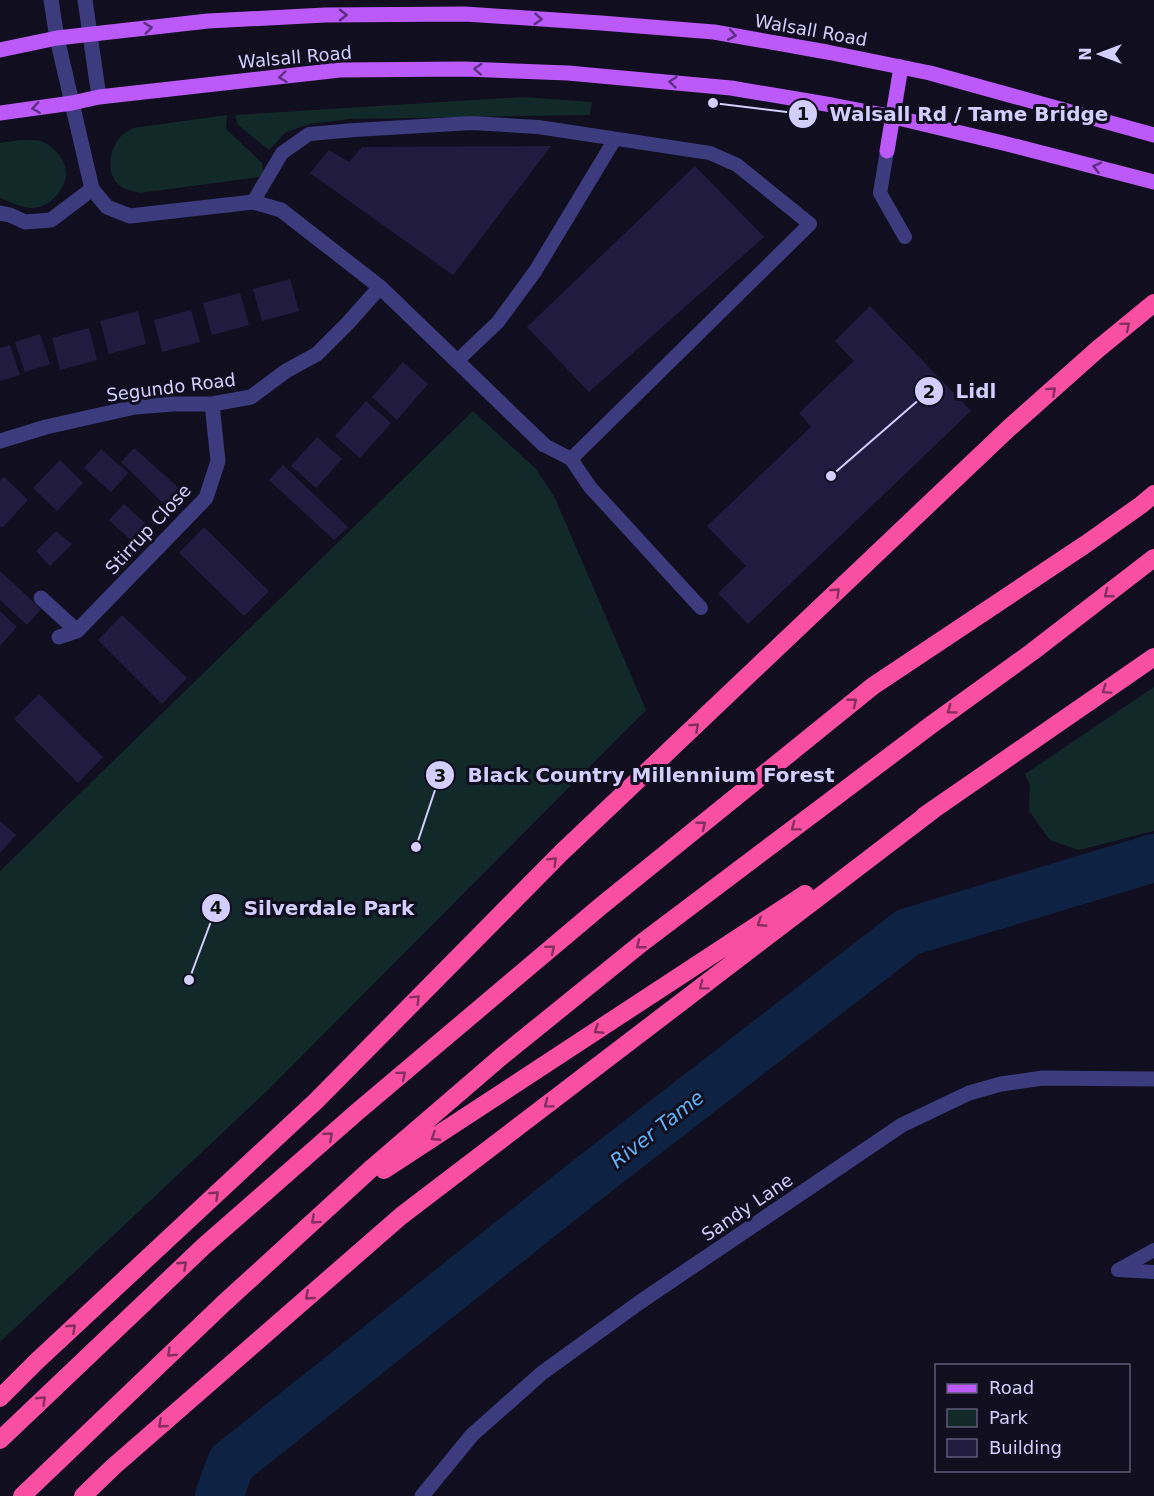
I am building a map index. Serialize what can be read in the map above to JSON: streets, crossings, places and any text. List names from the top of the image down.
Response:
{
  "streets": {
    "main road": ["Walsall Road"],
    "street": ["Segundo Road", "Stirrup Close", "Sandy Lane"]
  },
  "crossings": [
    ["Segundo Road", "Stirrup Close"]
  ],
  "water": ["River Tame"],
  "places": [
    "Walsall Rd / Tame Bridge",
    "Lidl",
    "Black Country Millennium Forest",
    "Silverdale Park"
  ],
  "legend": ["Road", "Park", "Building"],
  "north": "left"
}
